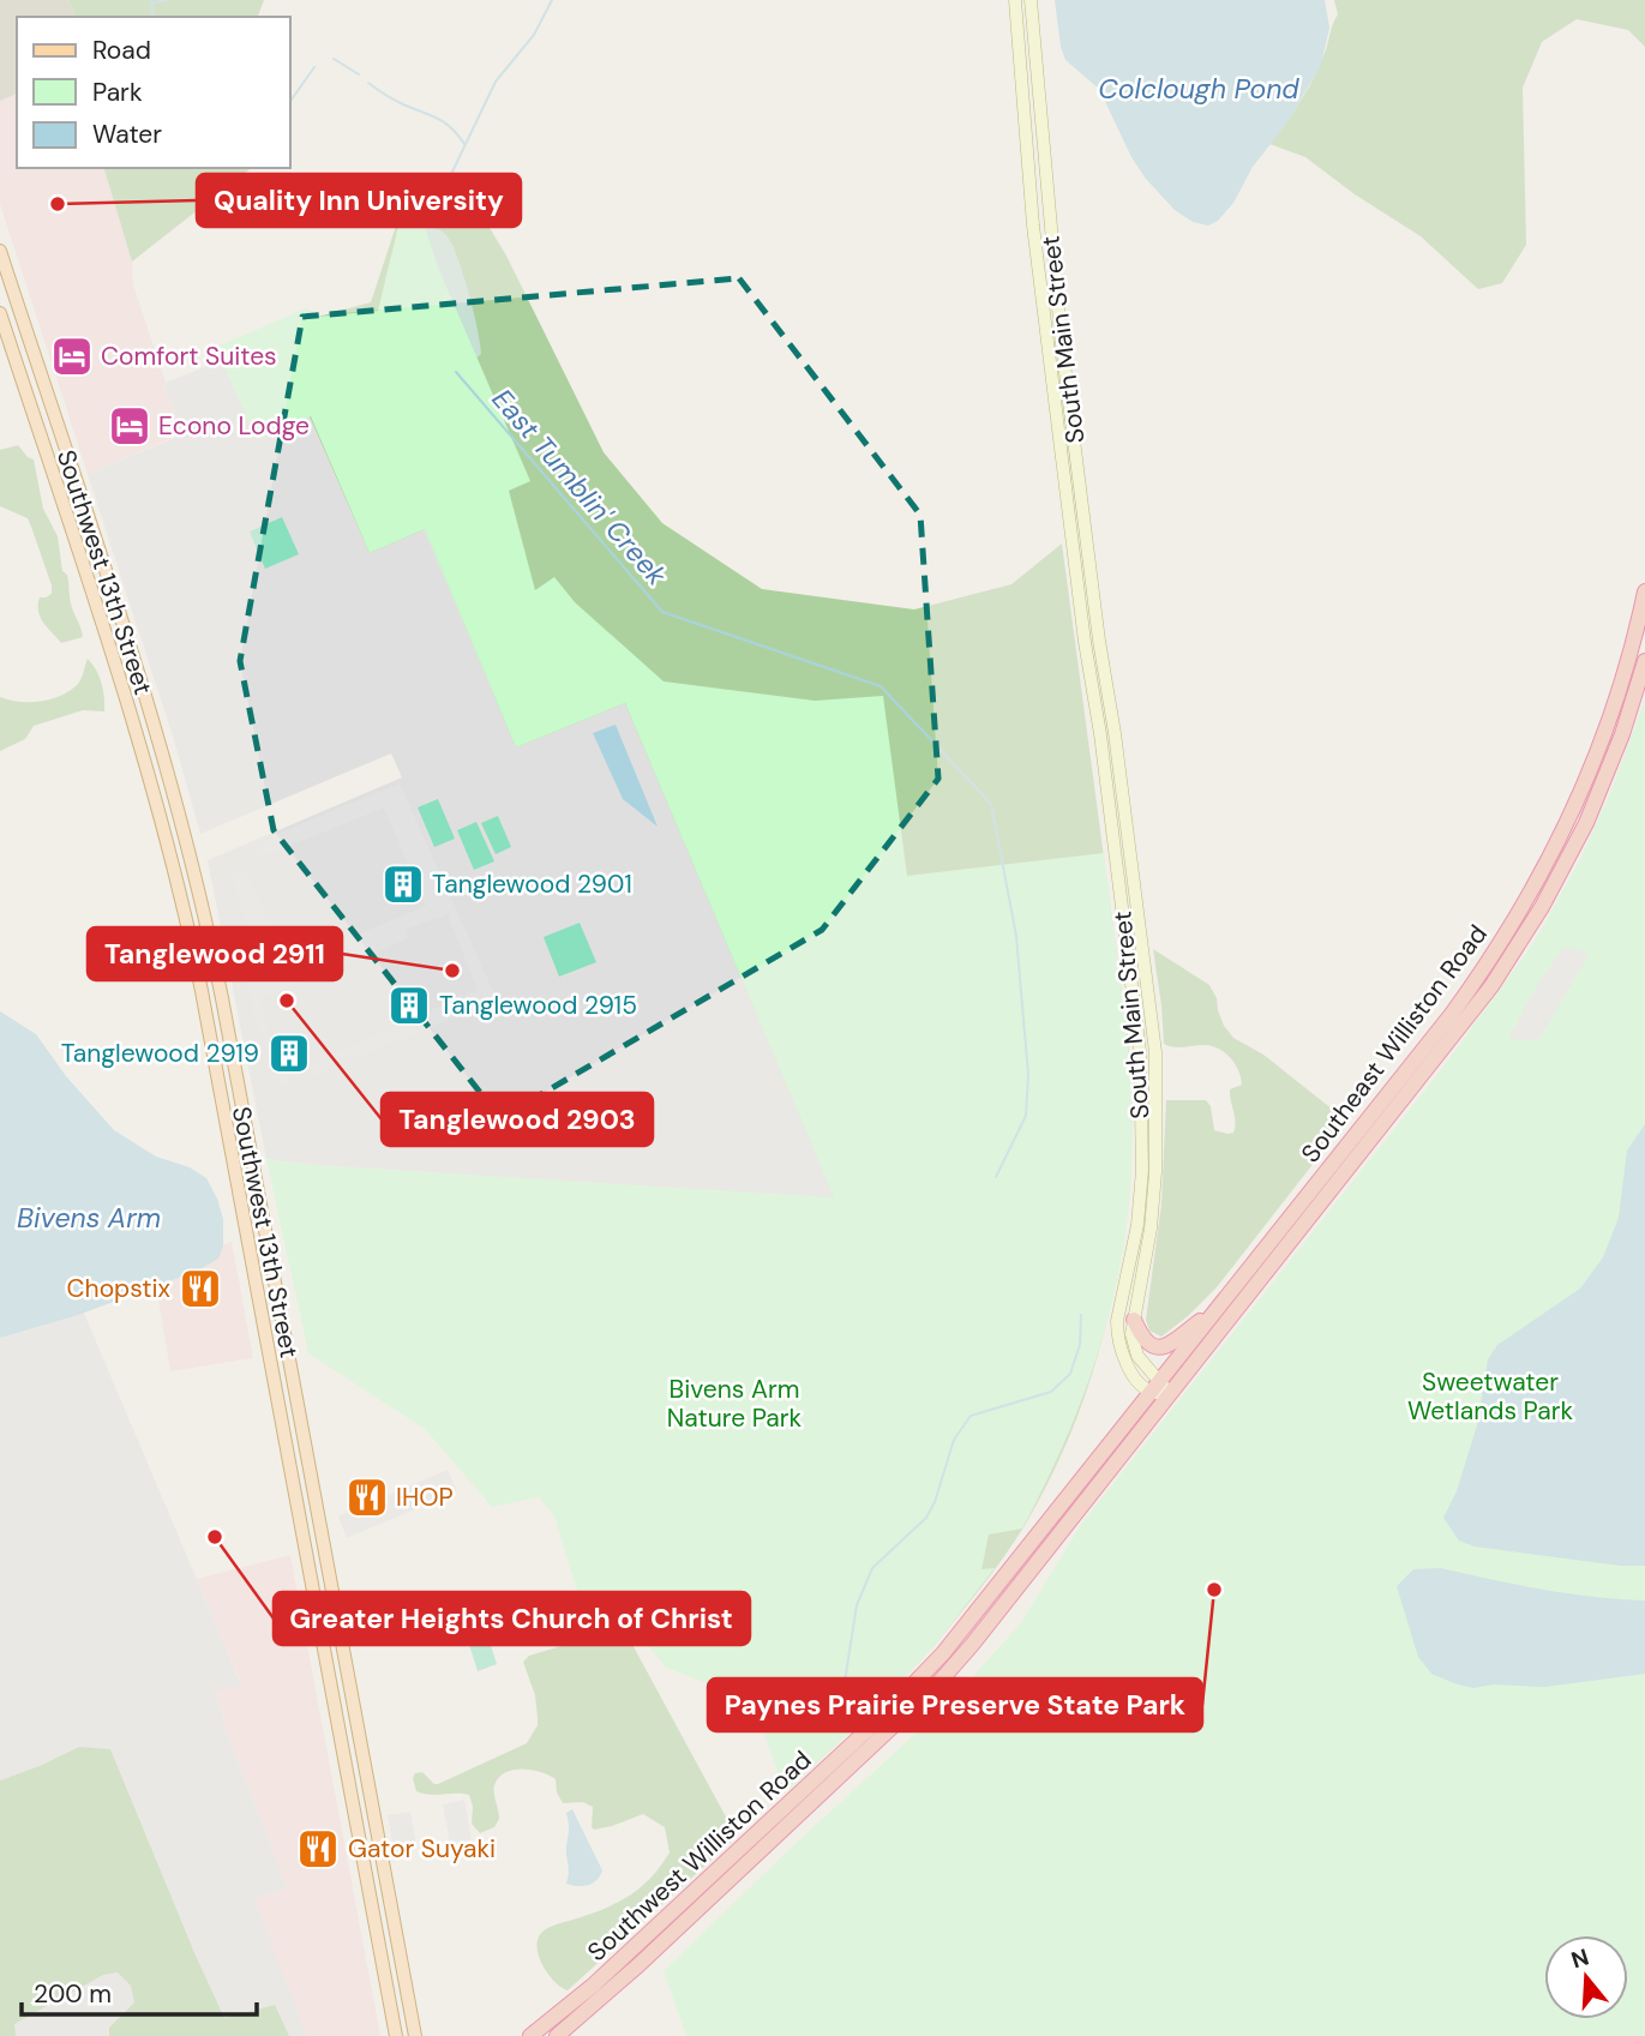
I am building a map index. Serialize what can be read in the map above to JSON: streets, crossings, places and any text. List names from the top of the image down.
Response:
{
  "streets": {
    "highway": ["Southeast Williston Road", "Southwest Williston Road"],
    "main road": ["South Main Street", "Southwest 13th Street"]
  },
  "crossings": [
    ["South Main Street", "Southeast Williston Road"],
    ["South Main Street", "Southwest Williston Road"],
    ["Southeast Williston Road", "Southwest Williston Road"]
  ],
  "water": ["Colclough Pond", "East Tumblin' Creek", "Bivens Arm"],
  "parks": ["Sweetwater Wetlands Park", "Bivens Arm Nature Park"],
  "places": {
    "other": [
      "Quality Inn University",
      "Tanglewood 2911",
      "Tanglewood 2903",
      "Greater Heights Church of Christ",
      "Paynes Prairie Preserve State Park"
    ],
    "hotel": ["Comfort Suites", "Econo Lodge"],
    "building": ["Tanglewood 2901", "Tanglewood 2915", "Tanglewood 2919"],
    "restaurant": ["Chopstix", "IHOP", "Gator Suyaki"]
  },
  "legend": ["Road", "Park", "Water"],
  "scale_bar": "200 m",
  "north": "top"
}
